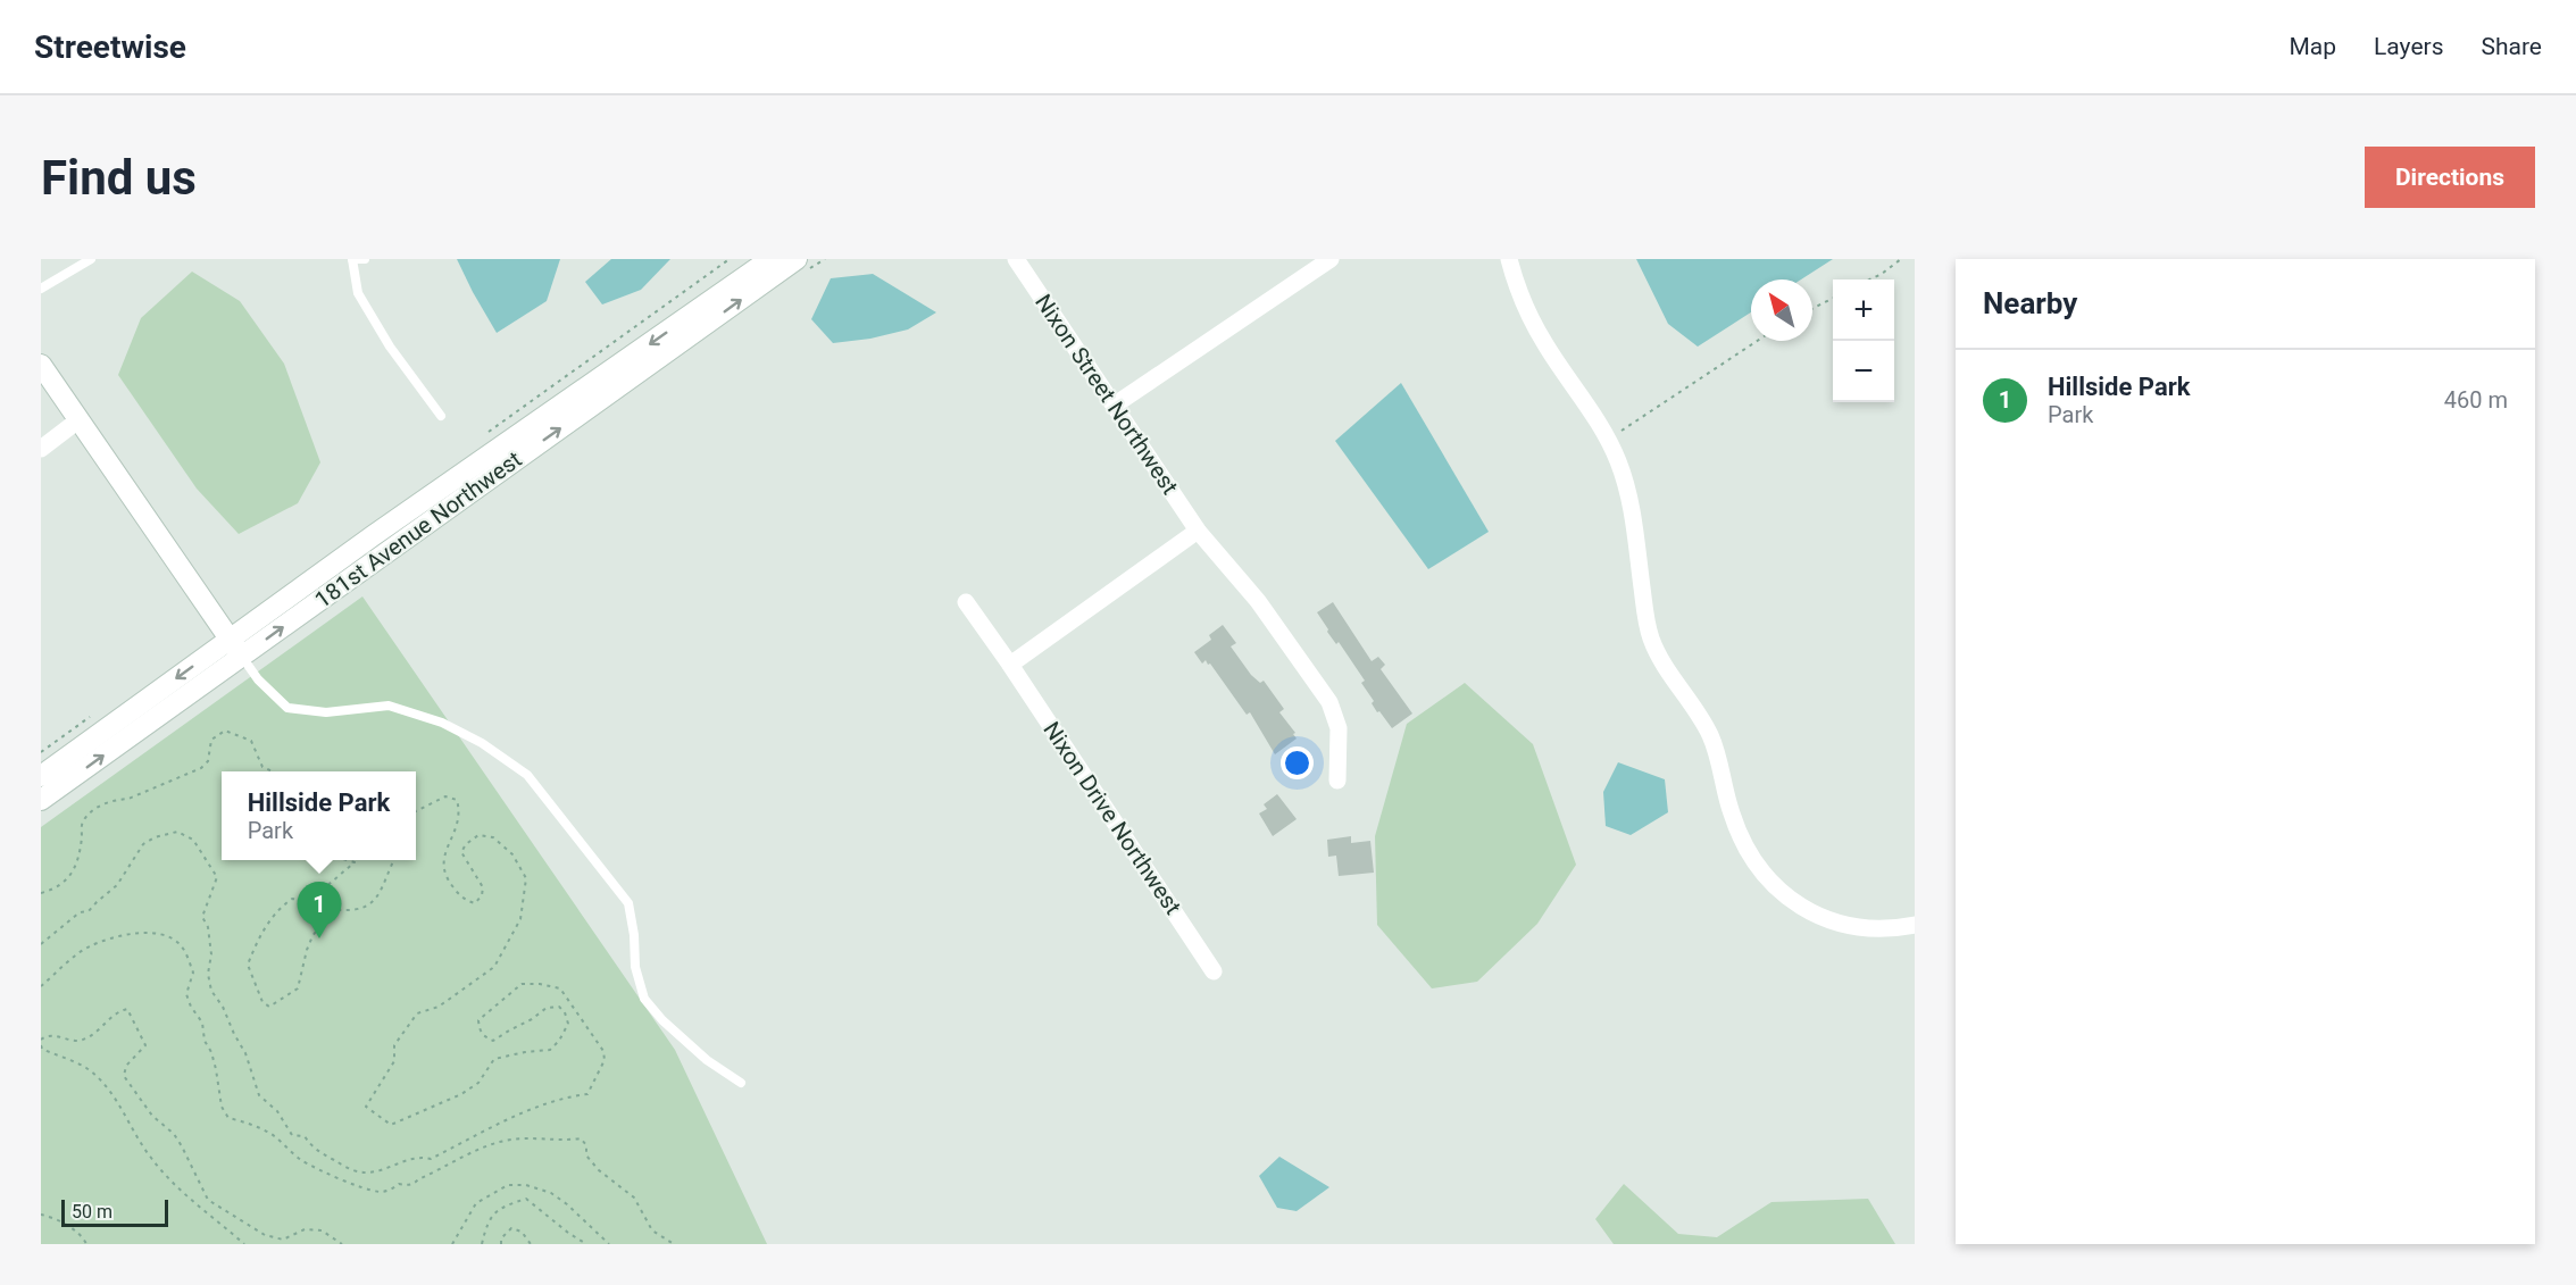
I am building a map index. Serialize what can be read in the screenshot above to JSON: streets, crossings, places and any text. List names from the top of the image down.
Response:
{
  "streets": {
    "main road": ["181st Avenue Northwest"],
    "street": ["Nixon Street Northwest", "Nixon Drive Northwest"]
  },
  "scale_bar": "50 m",
  "north": "top left",
  "page": {
    "header": "Streetwise",
    "nav": ["Map", "Layers", "Share"],
    "buttons": "Directions",
    "title": "Find us",
    "heading": "Nearby",
    "map_buttons": ["+", "−"],
    "list": [
      {
        "mark": "1",
        "name": "Hillside Park",
        "note": "Park",
        "value": "460 m"
      }
    ],
    "popup": ["Hillside Park", "Park"],
    "pins": "1",
    "scale": "50 m"
  }
}
